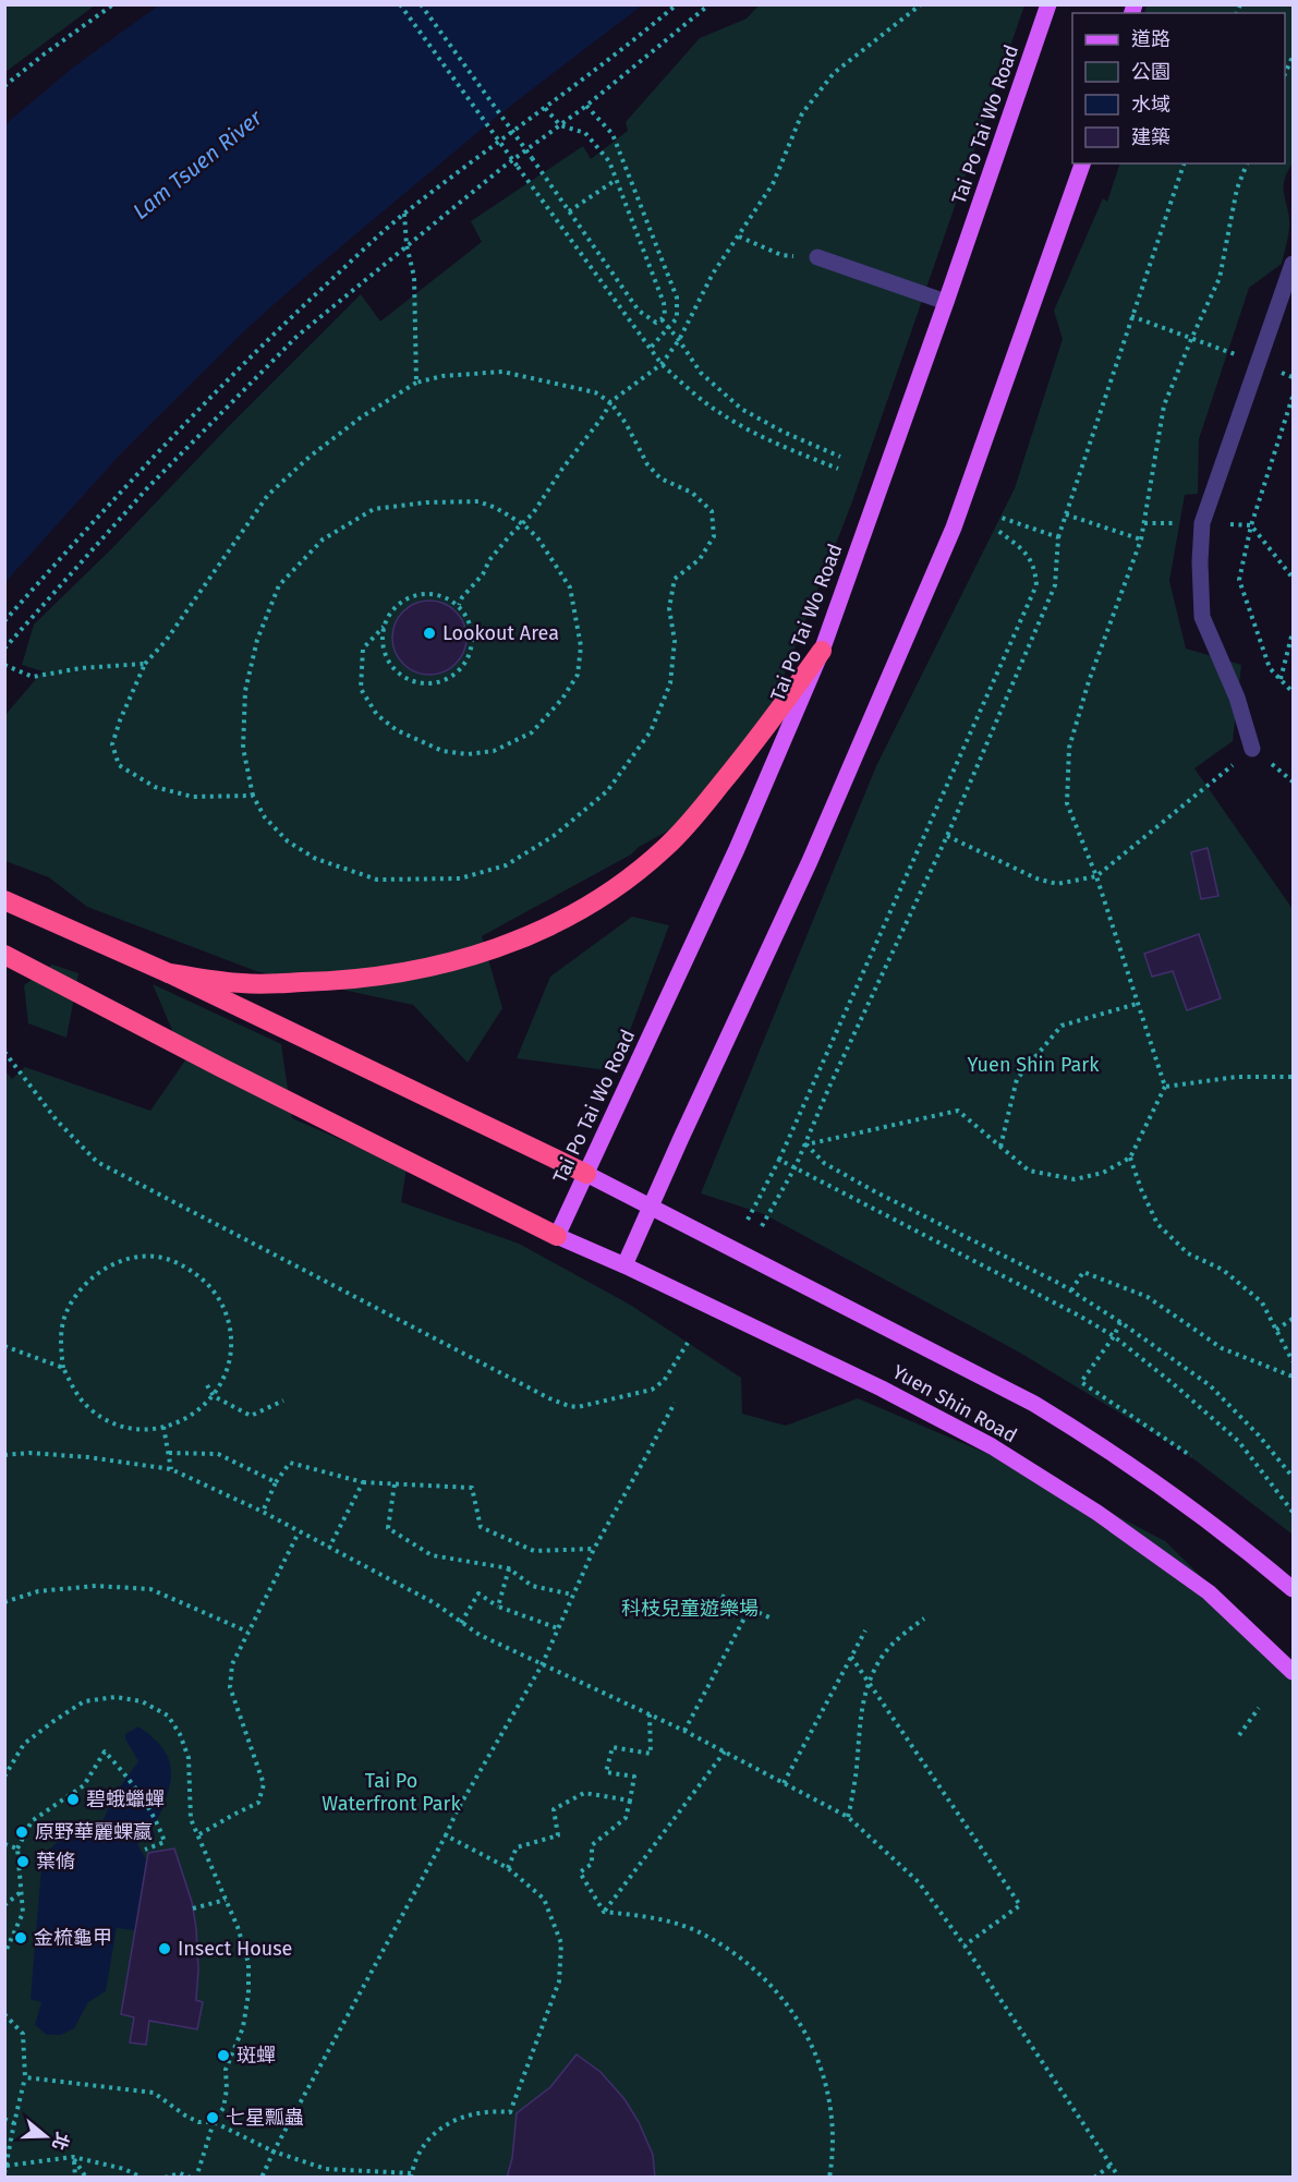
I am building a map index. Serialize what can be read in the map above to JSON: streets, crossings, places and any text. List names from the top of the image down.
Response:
{
  "streets": {
    "main road": ["Tai Po Tai Wo Road", "Yuen Shin Road"]
  },
  "crossings": [
    ["Tai Po Tai Wo Road", "Yuen Shin Road"]
  ],
  "water": ["Lam Tsuen River"],
  "parks": ["Yuen Shin Park", "科枝兒童遊樂場", "Tai Po Waterfront Park"],
  "places": [
    "Lookout Area",
    "碧蛾蠟蟬",
    "原野華麗蜾蠃",
    "葉脩",
    "金梳龜甲",
    "Insect House",
    "斑蟬",
    "七星瓢蟲"
  ],
  "legend": [
    "道路",
    "公園",
    "水域",
    "建築"
  ],
  "north": "right"
}
